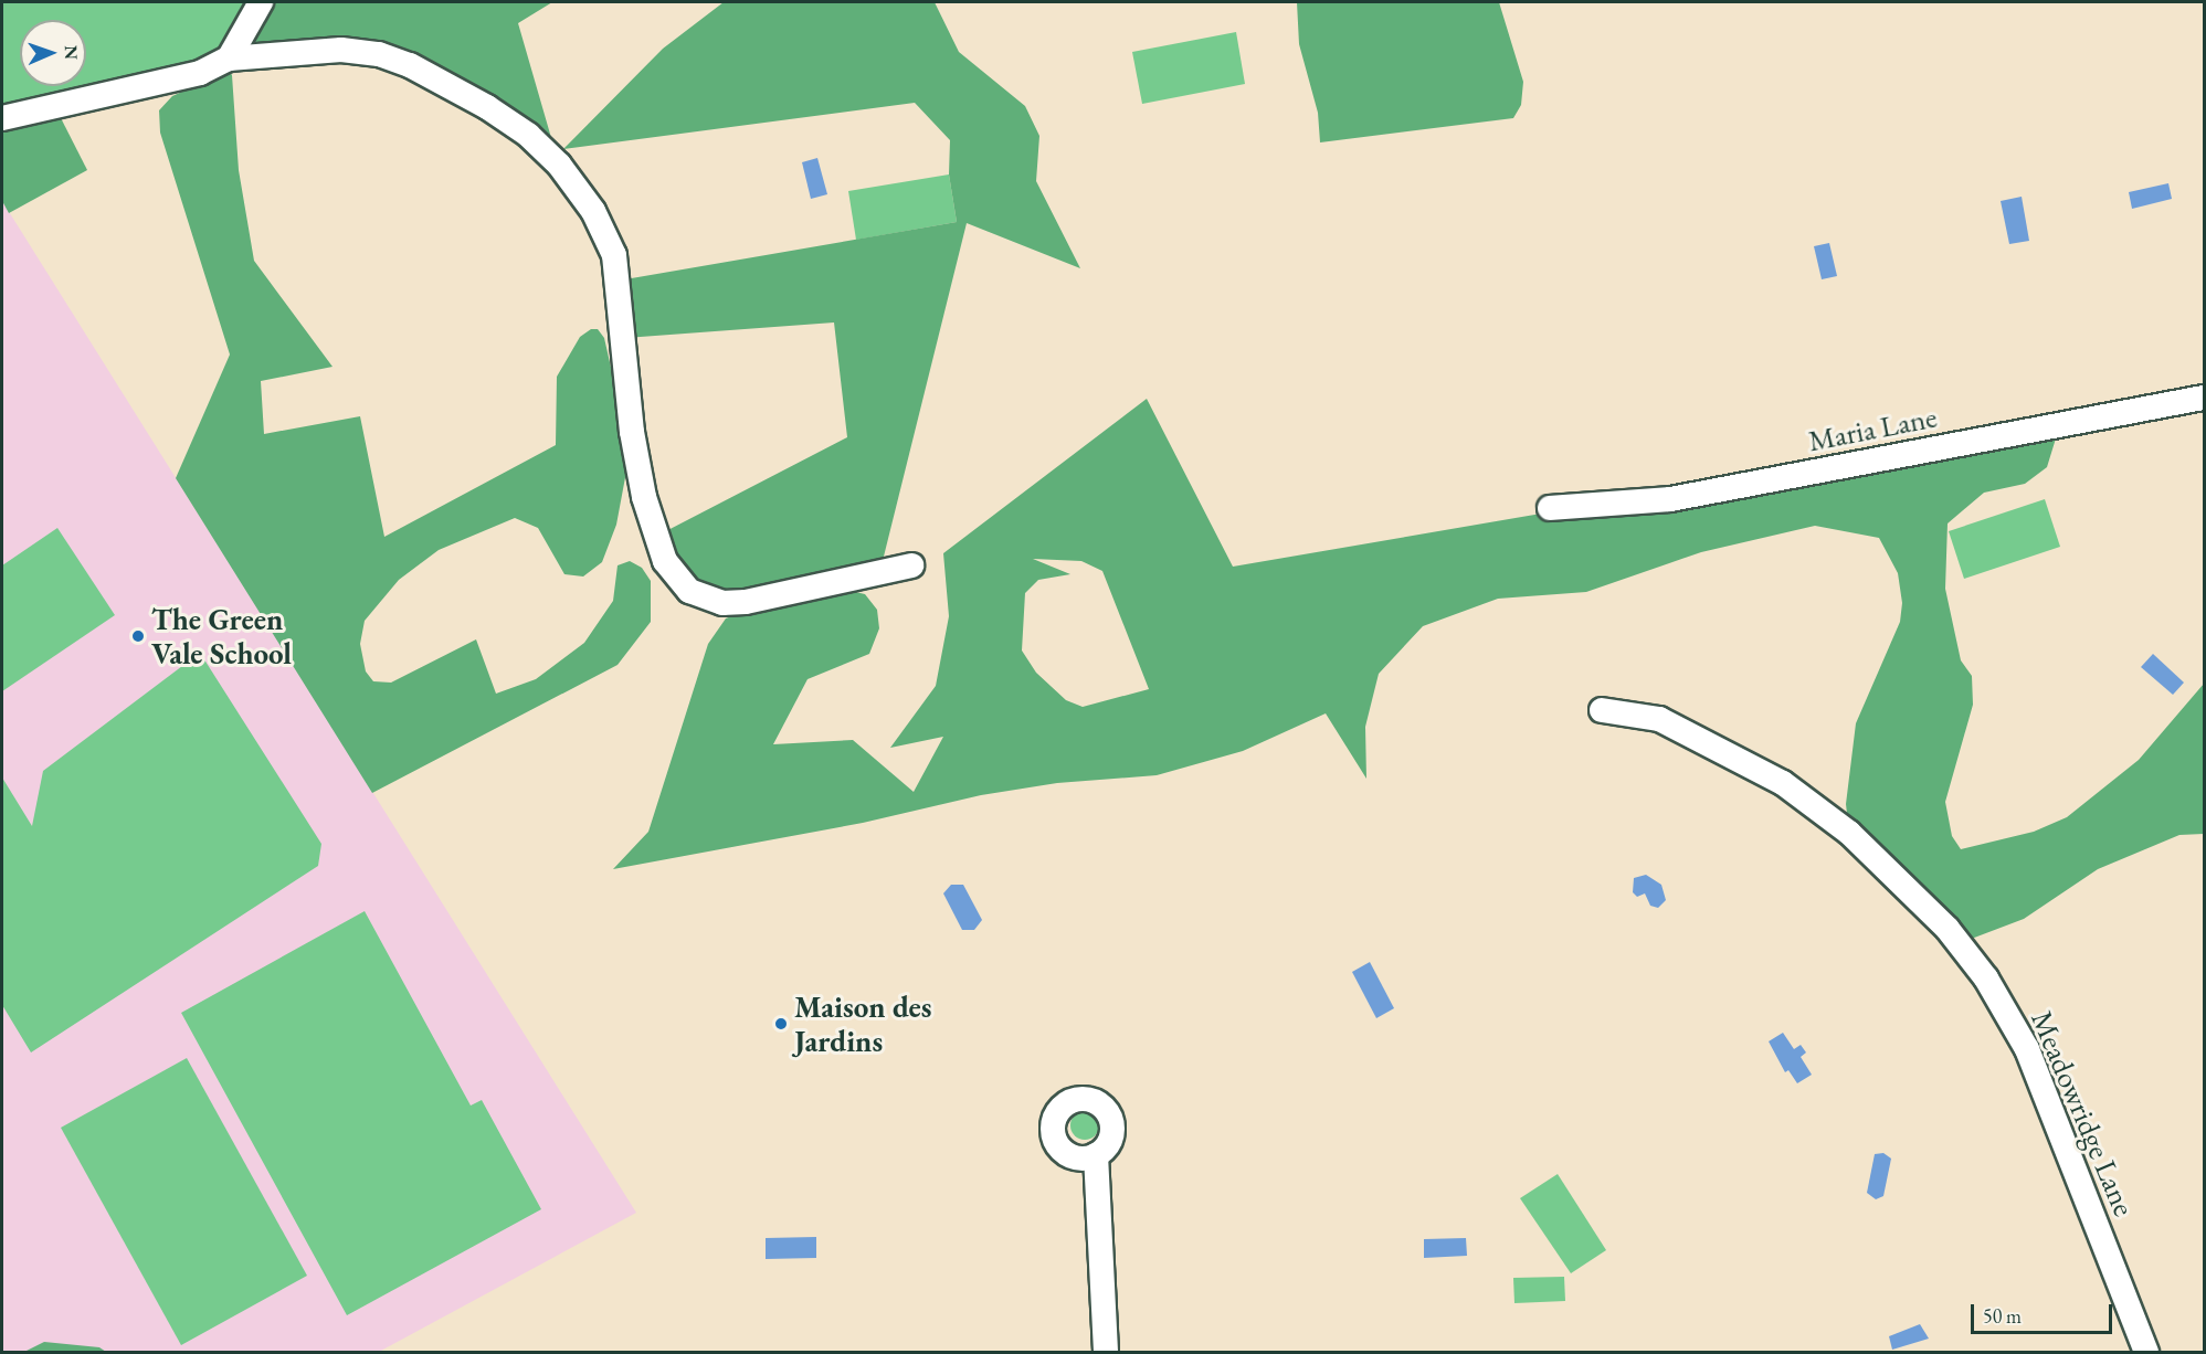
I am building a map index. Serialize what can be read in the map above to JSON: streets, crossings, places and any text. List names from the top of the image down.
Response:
{
  "streets": {
    "street": ["Maria Lane", "Meadowridge Lane"]
  },
  "places": ["The Green Vale School", "Maison des Jardins"],
  "scale_bar": "50 m",
  "north": "right"
}
